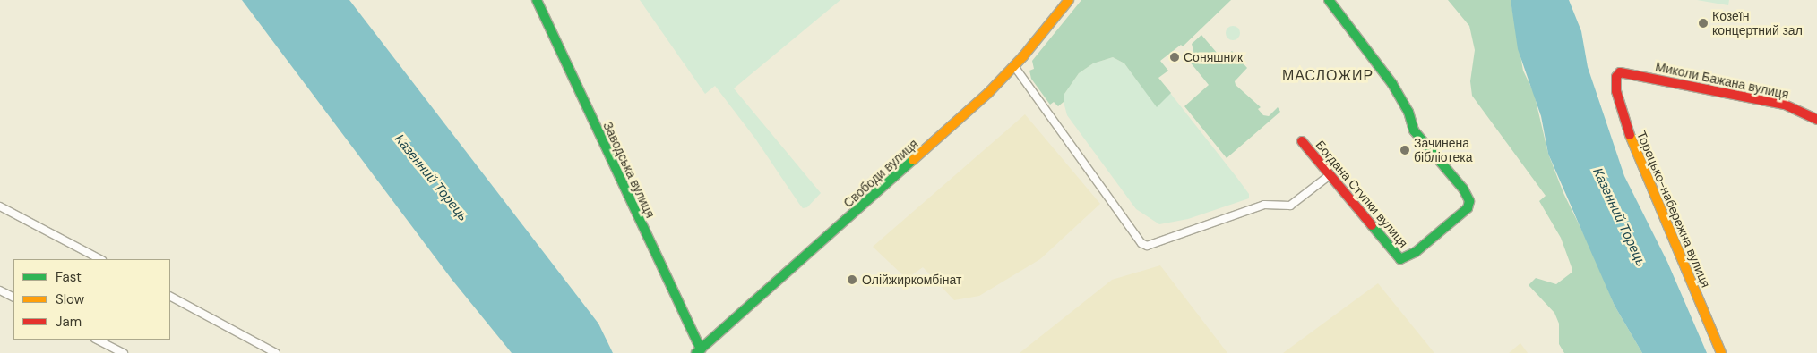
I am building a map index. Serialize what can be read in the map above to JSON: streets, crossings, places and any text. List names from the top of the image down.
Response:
{
  "streets": {
    "street": [
      "Миколи Бажана вулиця",
      "Заводська вулиця",
      "Свободи вулиця",
      "Богдана Ступки вулиця",
      "Торецько-набережна вулиця"
    ]
  },
  "crossings": [
    ["Миколи Бажана вулиця", "Торецько-набережна вулиця"],
    ["Заводська вулиця", "Свободи вулиця"]
  ],
  "districts": ["МАСЛОЖИР"],
  "water": ["Казенний Торець"],
  "places": [
    "Козеїн концертний зал",
    "Соняшник",
    "Зачинена бібліотека",
    "Олійжиркомбiнат"
  ],
  "legend": ["Fast", "Slow", "Jam"]
}
